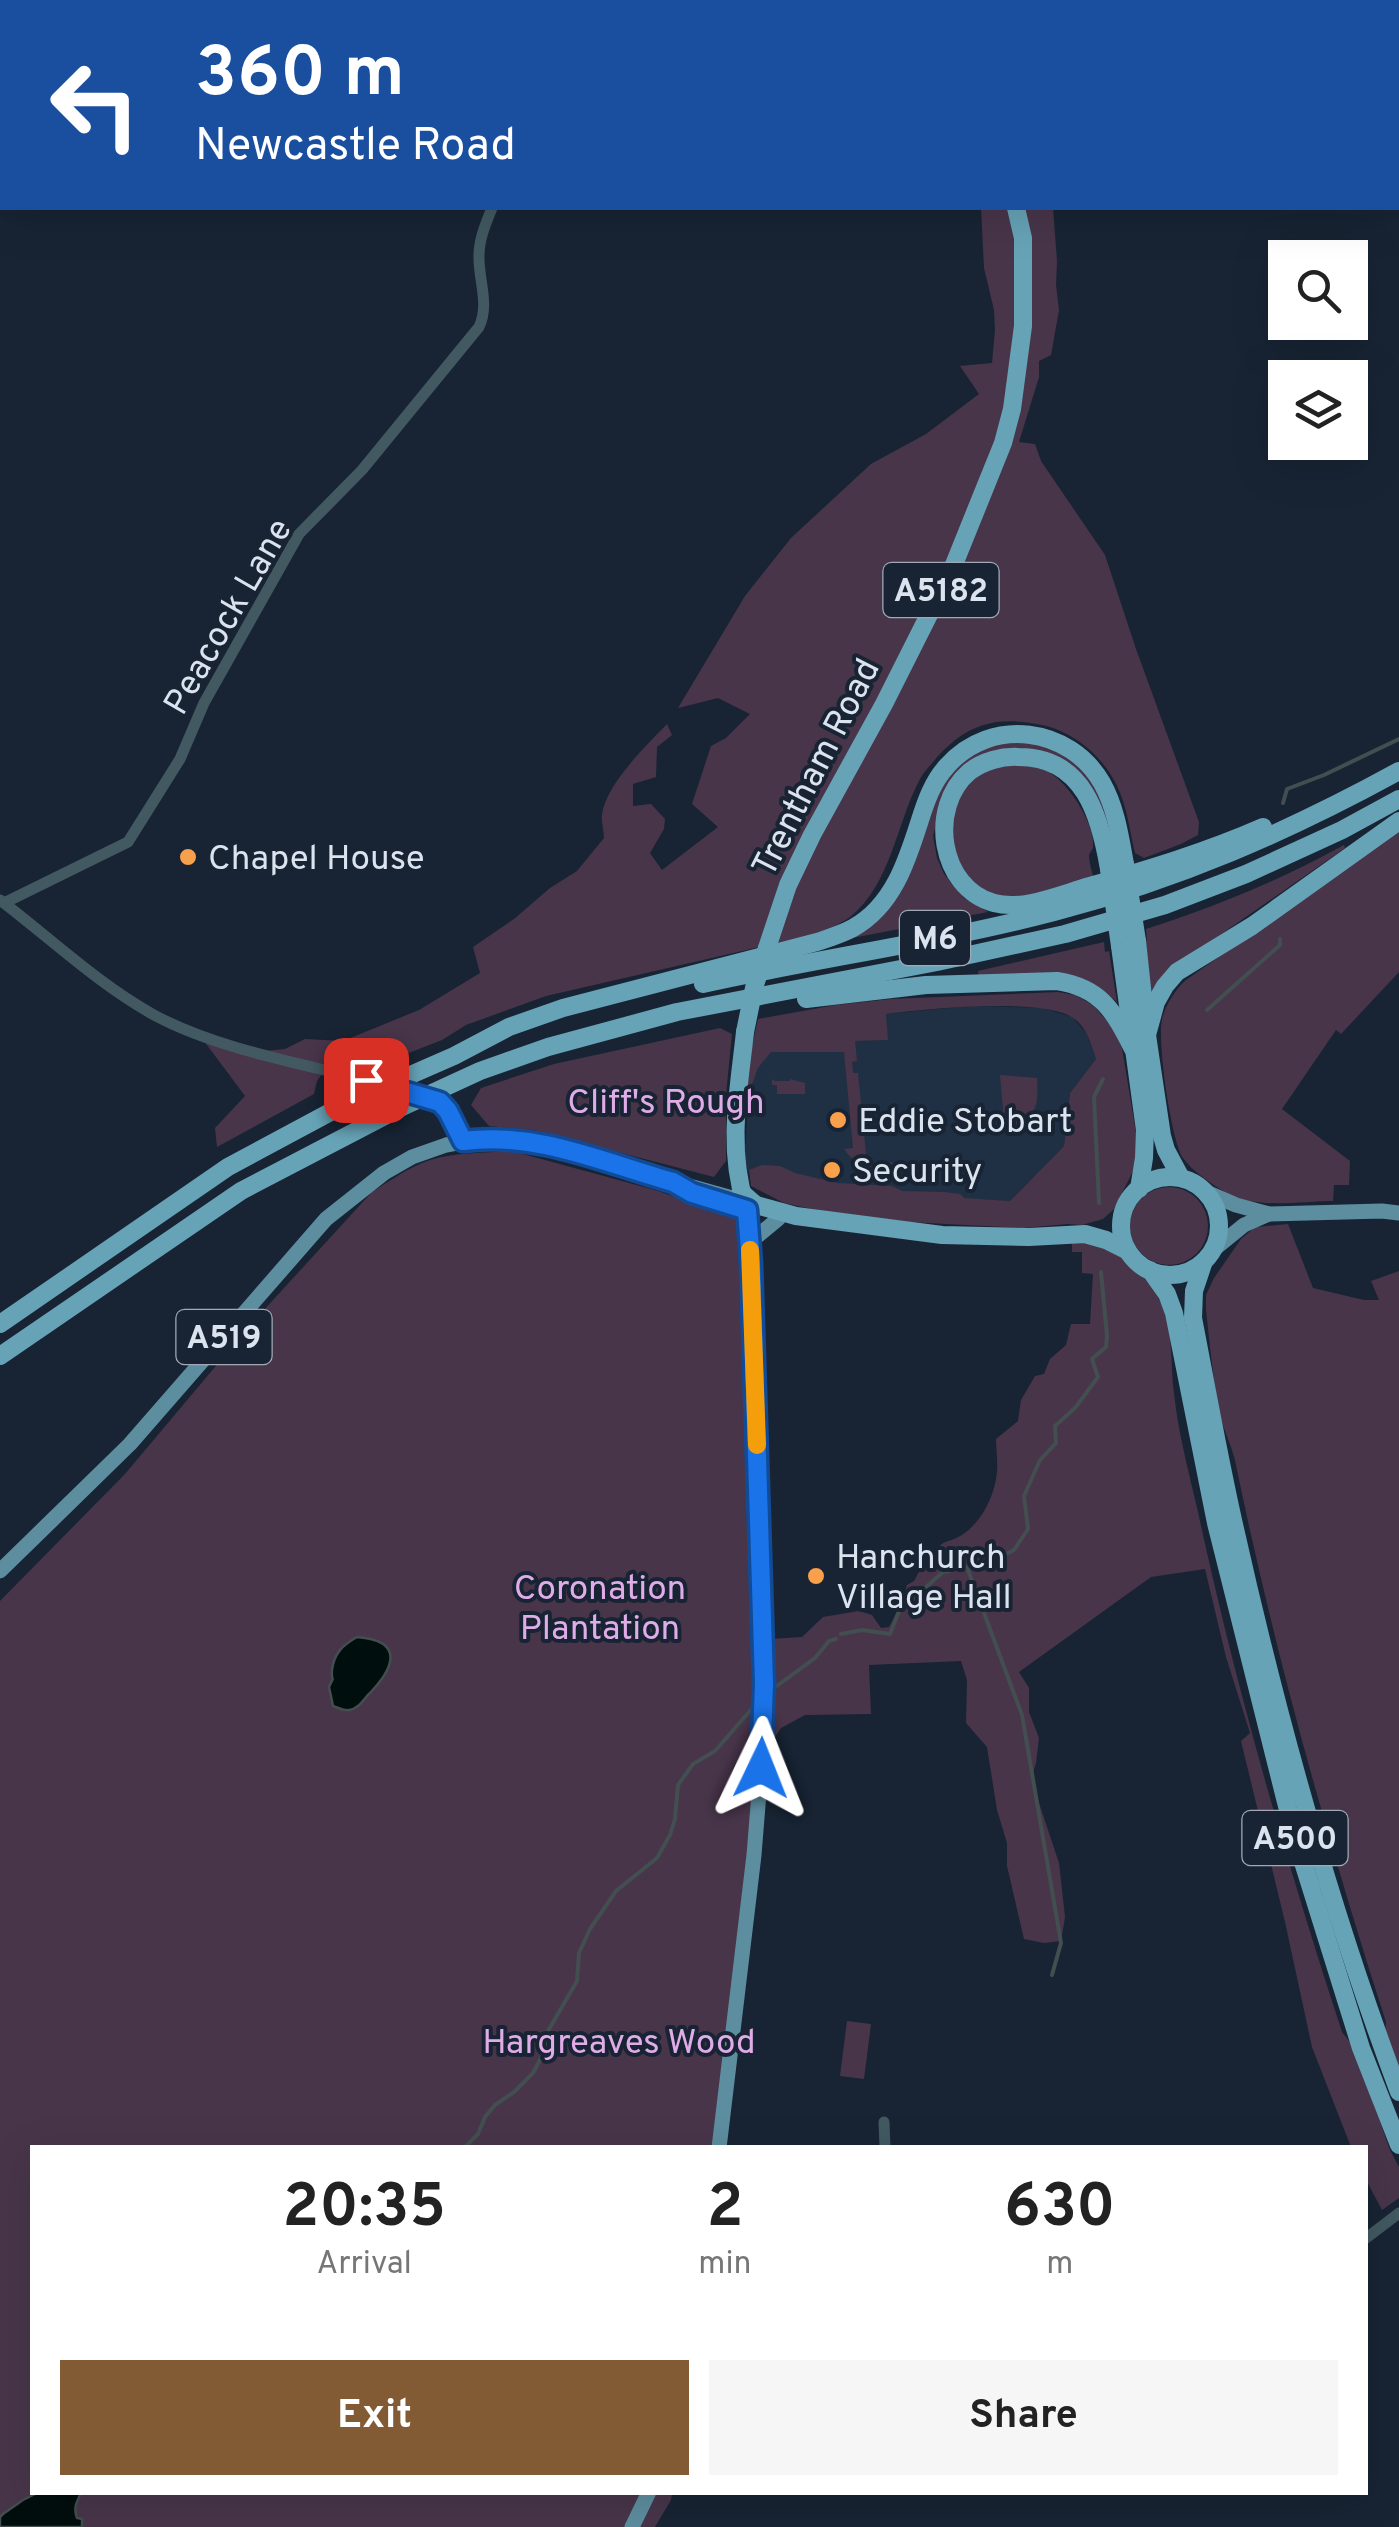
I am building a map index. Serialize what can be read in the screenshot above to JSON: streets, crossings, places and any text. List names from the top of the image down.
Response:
{
  "streets": {
    "highway": [
      "A5182",
      "Trentham Road",
      "M6",
      "A519",
      "A500"
    ],
    "street": ["Peacock Lane"]
  },
  "crossings": [
    ["Trentham Road", "A519"],
    ["M6", "A519"],
    ["M6", "A500"],
    ["A519", "A500"]
  ],
  "parks": ["Cliff's Rough", "Coronation Plantation", "Hargreaves Wood"],
  "places": [
    "Chapel House",
    "Eddie Stobart",
    "Security",
    "Hanchurch Village Hall"
  ],
  "page": {
    "turn": ["360 m", "Newcastle Road"],
    "eta": [
      "20:35",
      "Arrival",
      "2",
      "min",
      "630",
      "m"
    ],
    "buttons": ["Exit", "Share"]
  }
}
